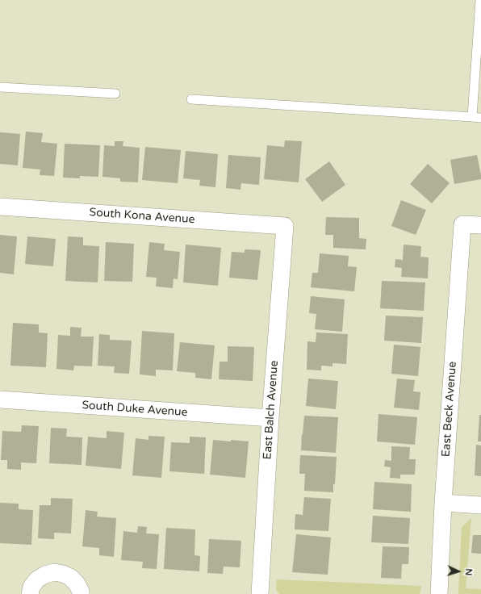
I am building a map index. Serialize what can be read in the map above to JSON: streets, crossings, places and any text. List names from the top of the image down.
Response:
{
  "streets": {
    "street": [
      "South Kona Avenue",
      "South Duke Avenue",
      "East Beck Avenue",
      "East Balch Avenue"
    ]
  },
  "crossings": [
    ["South Kona Avenue", "East Balch Avenue"],
    ["South Duke Avenue", "East Balch Avenue"]
  ],
  "north": "right"
}
